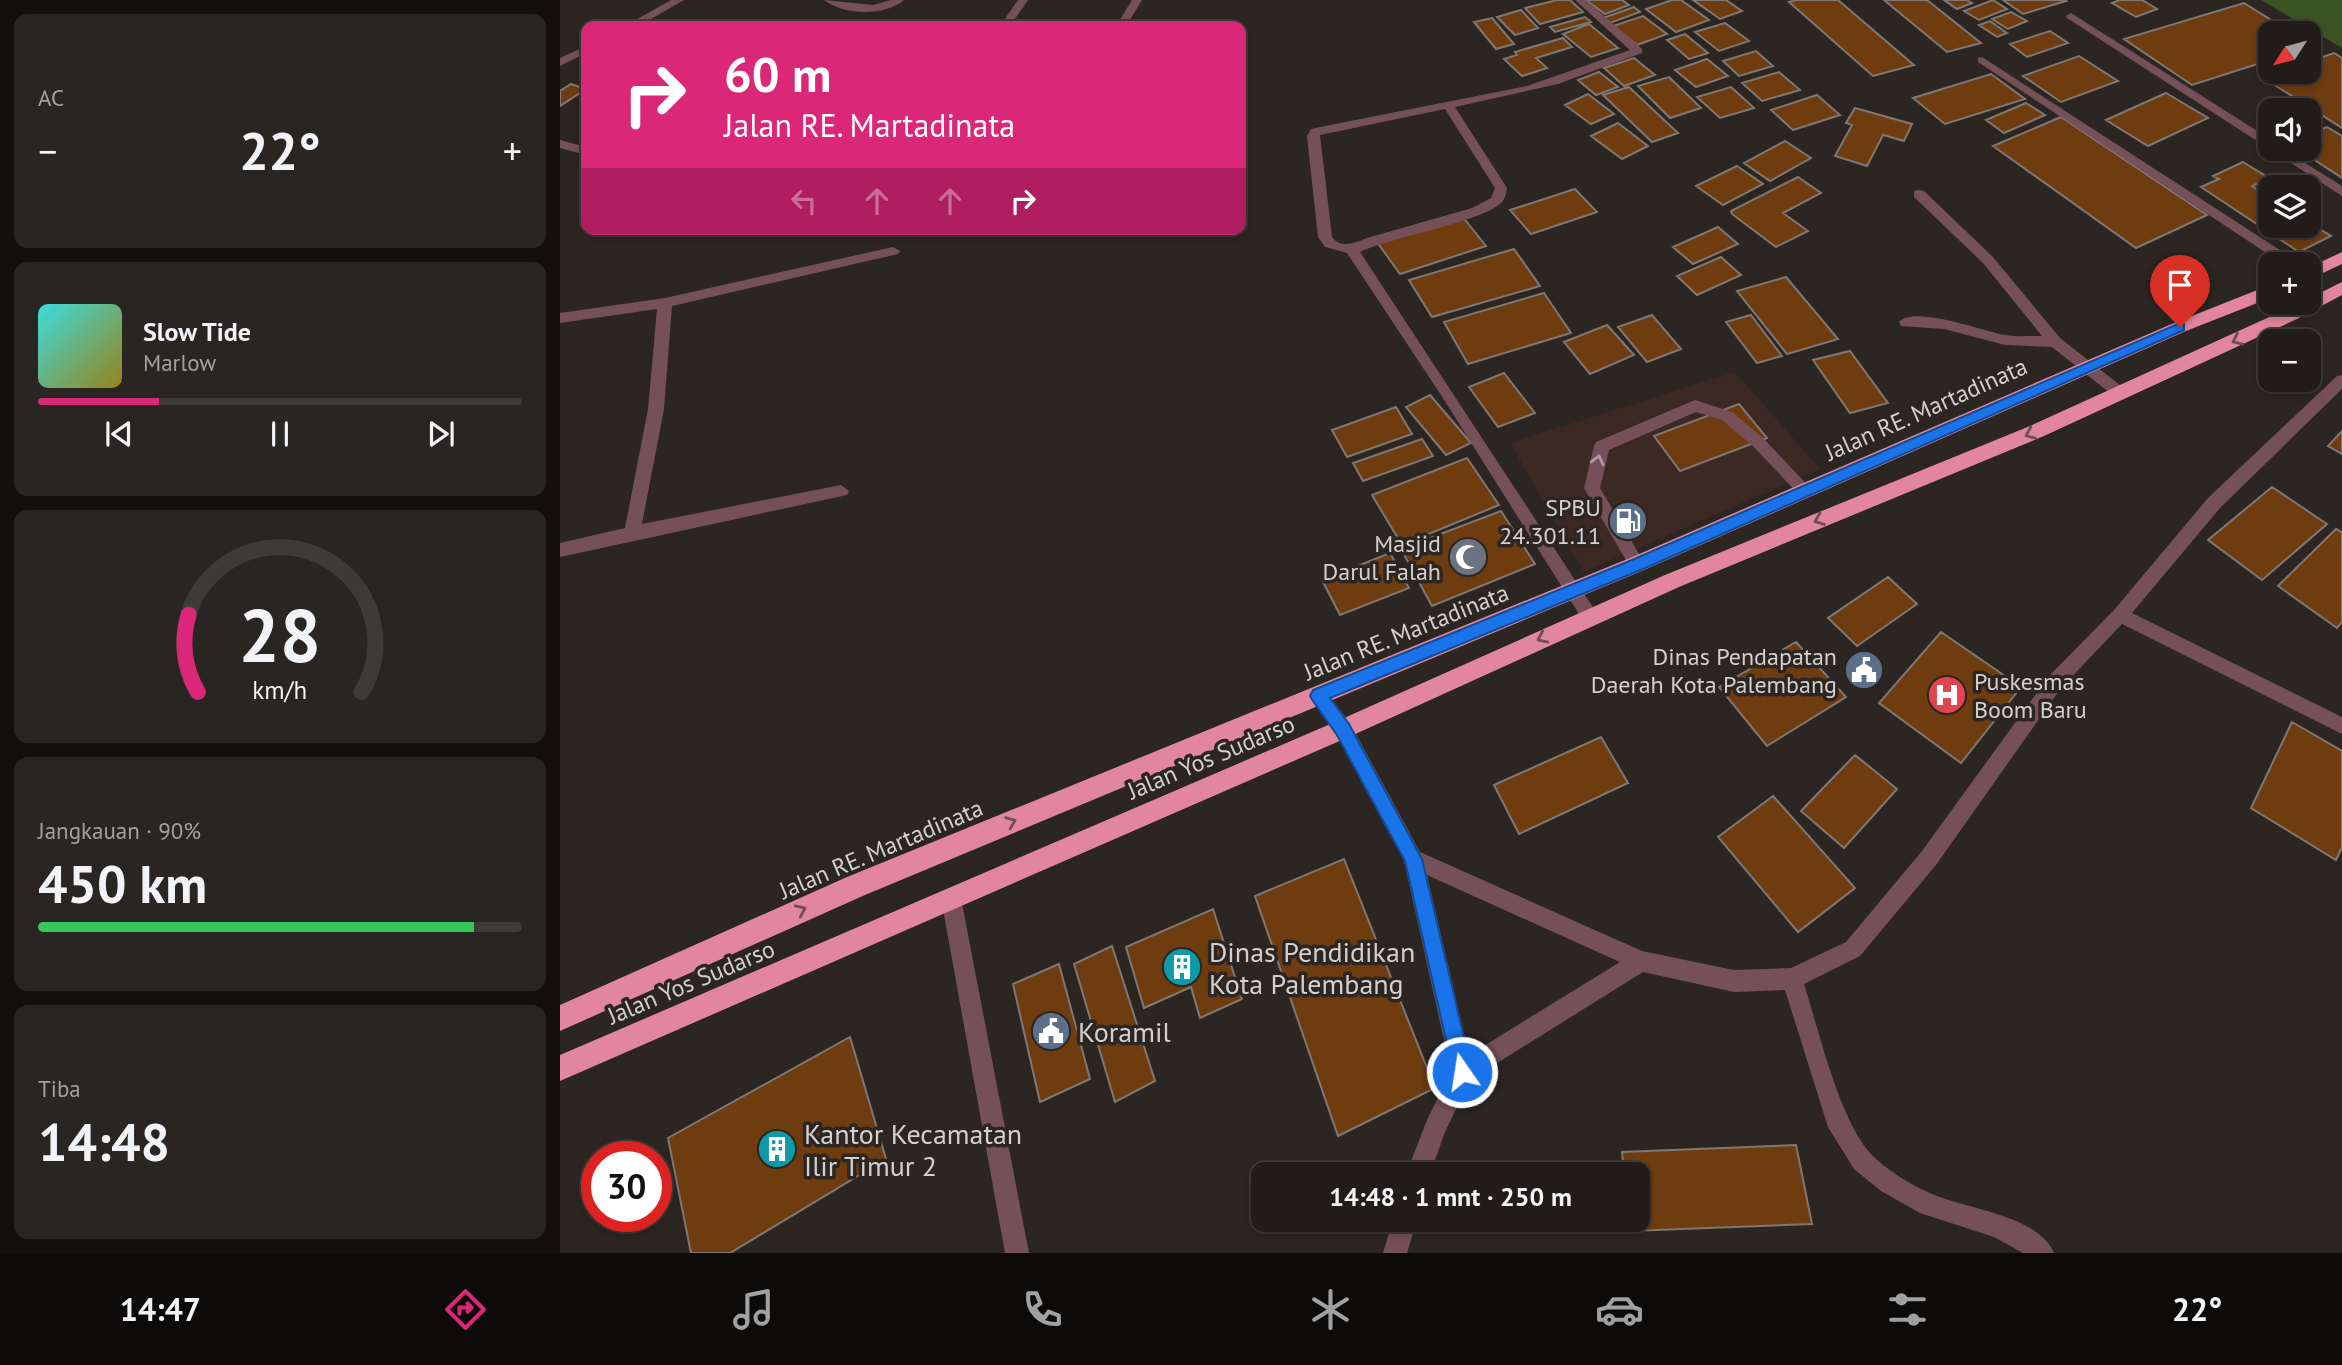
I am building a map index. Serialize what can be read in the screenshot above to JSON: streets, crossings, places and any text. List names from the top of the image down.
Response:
{
  "streets": {
    "highway": ["Jalan RE. Martadinata", "Jalan Yos Sudarso"]
  },
  "one_way": ["Jalan RE. Martadinata", "Jalan Yos Sudarso"],
  "places": {
    "fuel station": ["SPBU 24.301.11"],
    "mosque": ["Masjid Darul Falah"],
    "public building": ["Dinas Pendapatan Daerah Kota Palembang", "Koramil"],
    "hospital": ["Puskesmas Boom Baru"],
    "building": ["Dinas Pendidikan Kota Palembang", "Kantor Kecamatan Ilir Timur 2"]
  },
  "north": "bottom left",
  "page": {
    "tile": [
      "AC",
      ["Jangkauan · 90%", "450 km"],
      ["Tiba", "14:48"]
    ],
    "map_buttons": ["+", "−"],
    "turn": ["60 m", "Jalan RE. Martadinata"],
    "heat": ["−", "22°", "+"],
    "song": ["Slow Tide", "Marlow"],
    "limit": "30",
    "trip": "14:48 · 1 mnt · 250 m",
    "tabs": ["14:47", "22°"],
    "gauge": ["28", "km/h"]
  }
}
